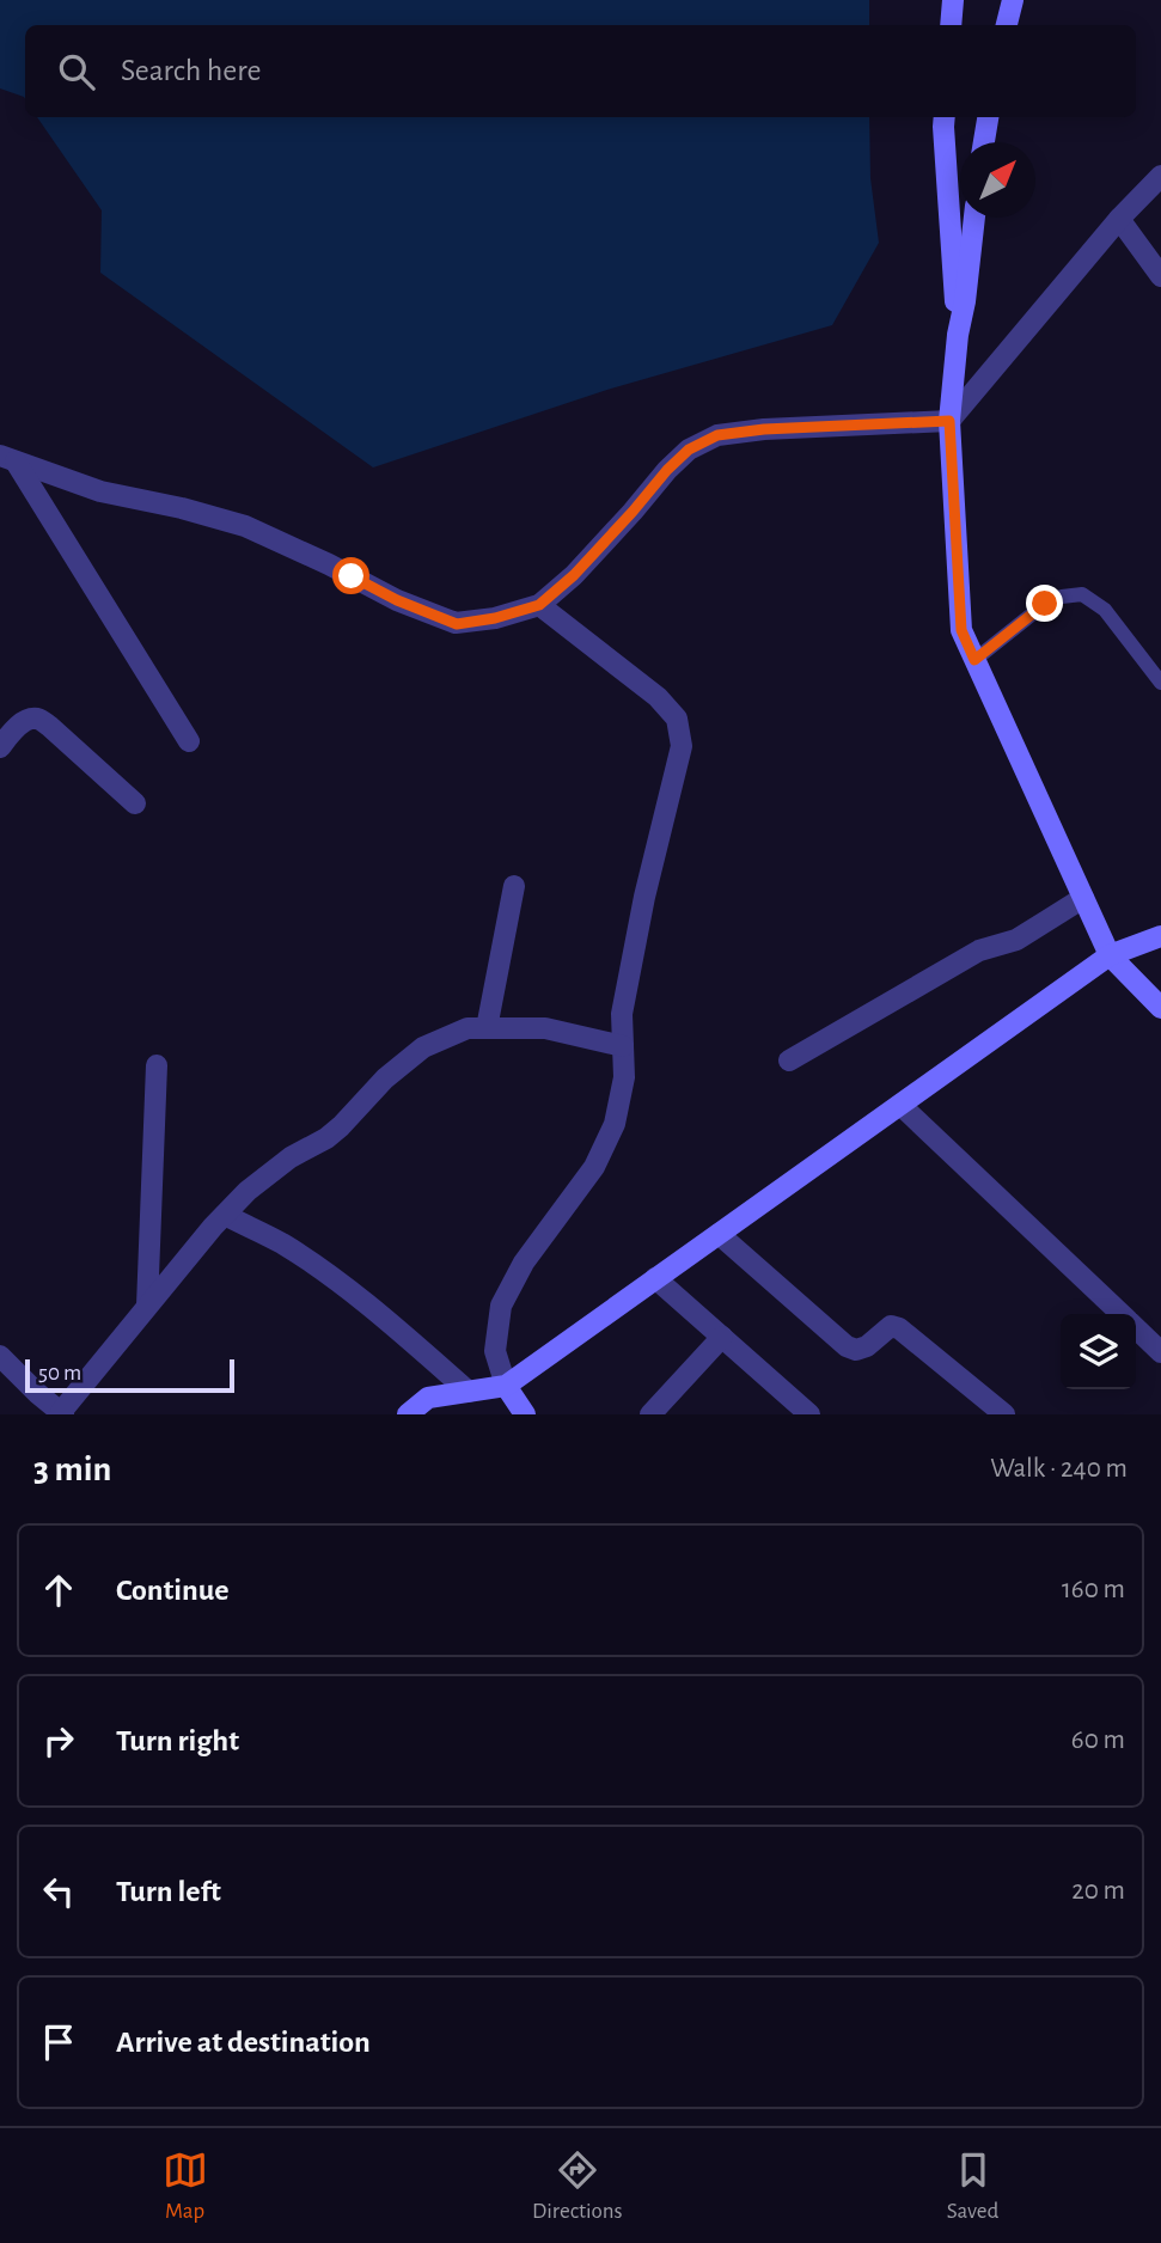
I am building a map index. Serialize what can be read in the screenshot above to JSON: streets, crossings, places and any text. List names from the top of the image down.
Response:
{
  "scale_bar": "50 m",
  "north": "top right",
  "page": {
    "search": "Search here",
    "scale": "50 m",
    "heading": ["3 min", "Walk · 240 m"],
    "list": [
      ["Continue", "160 m"],
      ["Turn right", "60 m"],
      ["Turn left", "20 m"],
      "Arrive at destination"
    ],
    "nav": ["Map", "Directions", "Saved"]
  }
}
